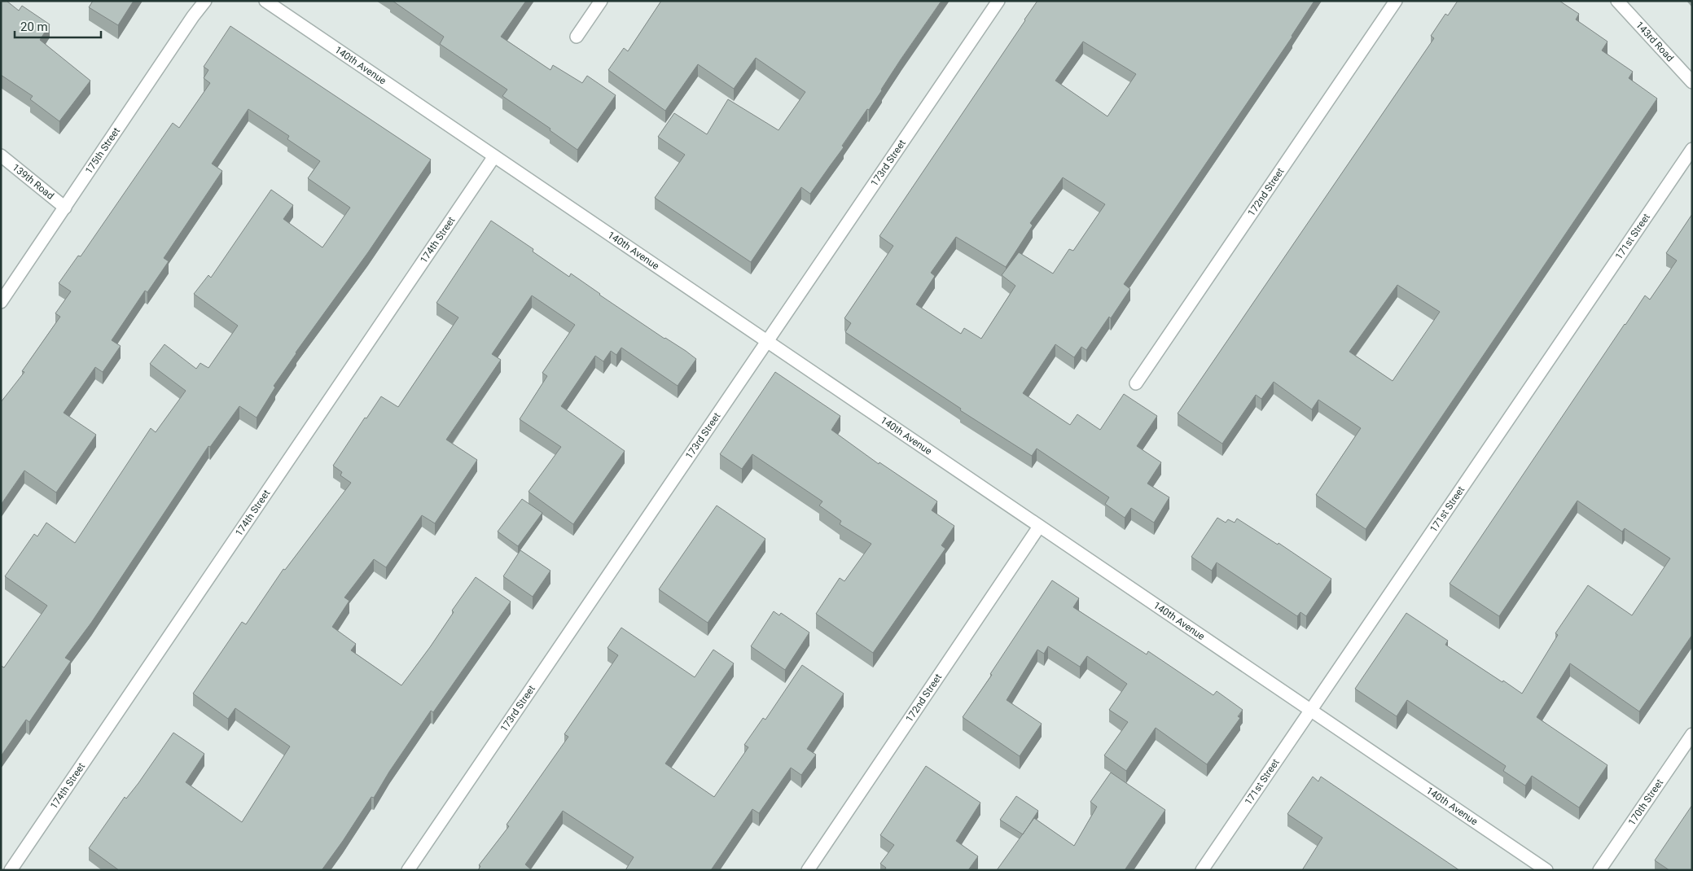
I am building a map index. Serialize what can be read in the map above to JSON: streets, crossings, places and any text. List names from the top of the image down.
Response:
{
  "streets": {
    "street": [
      "143rd Road",
      "140th Avenue",
      "175th Street",
      "173rd Street",
      "139th Road",
      "172nd Street",
      "171st Street",
      "174th Street",
      "170th Street"
    ]
  },
  "crossings": [
    ["140th Avenue", "173rd Street"],
    ["140th Avenue", "172nd Street"],
    ["140th Avenue", "171st Street"],
    ["140th Avenue", "174th Street"],
    ["175th Street", "139th Road"]
  ],
  "scale_bar": "20 m"
}
